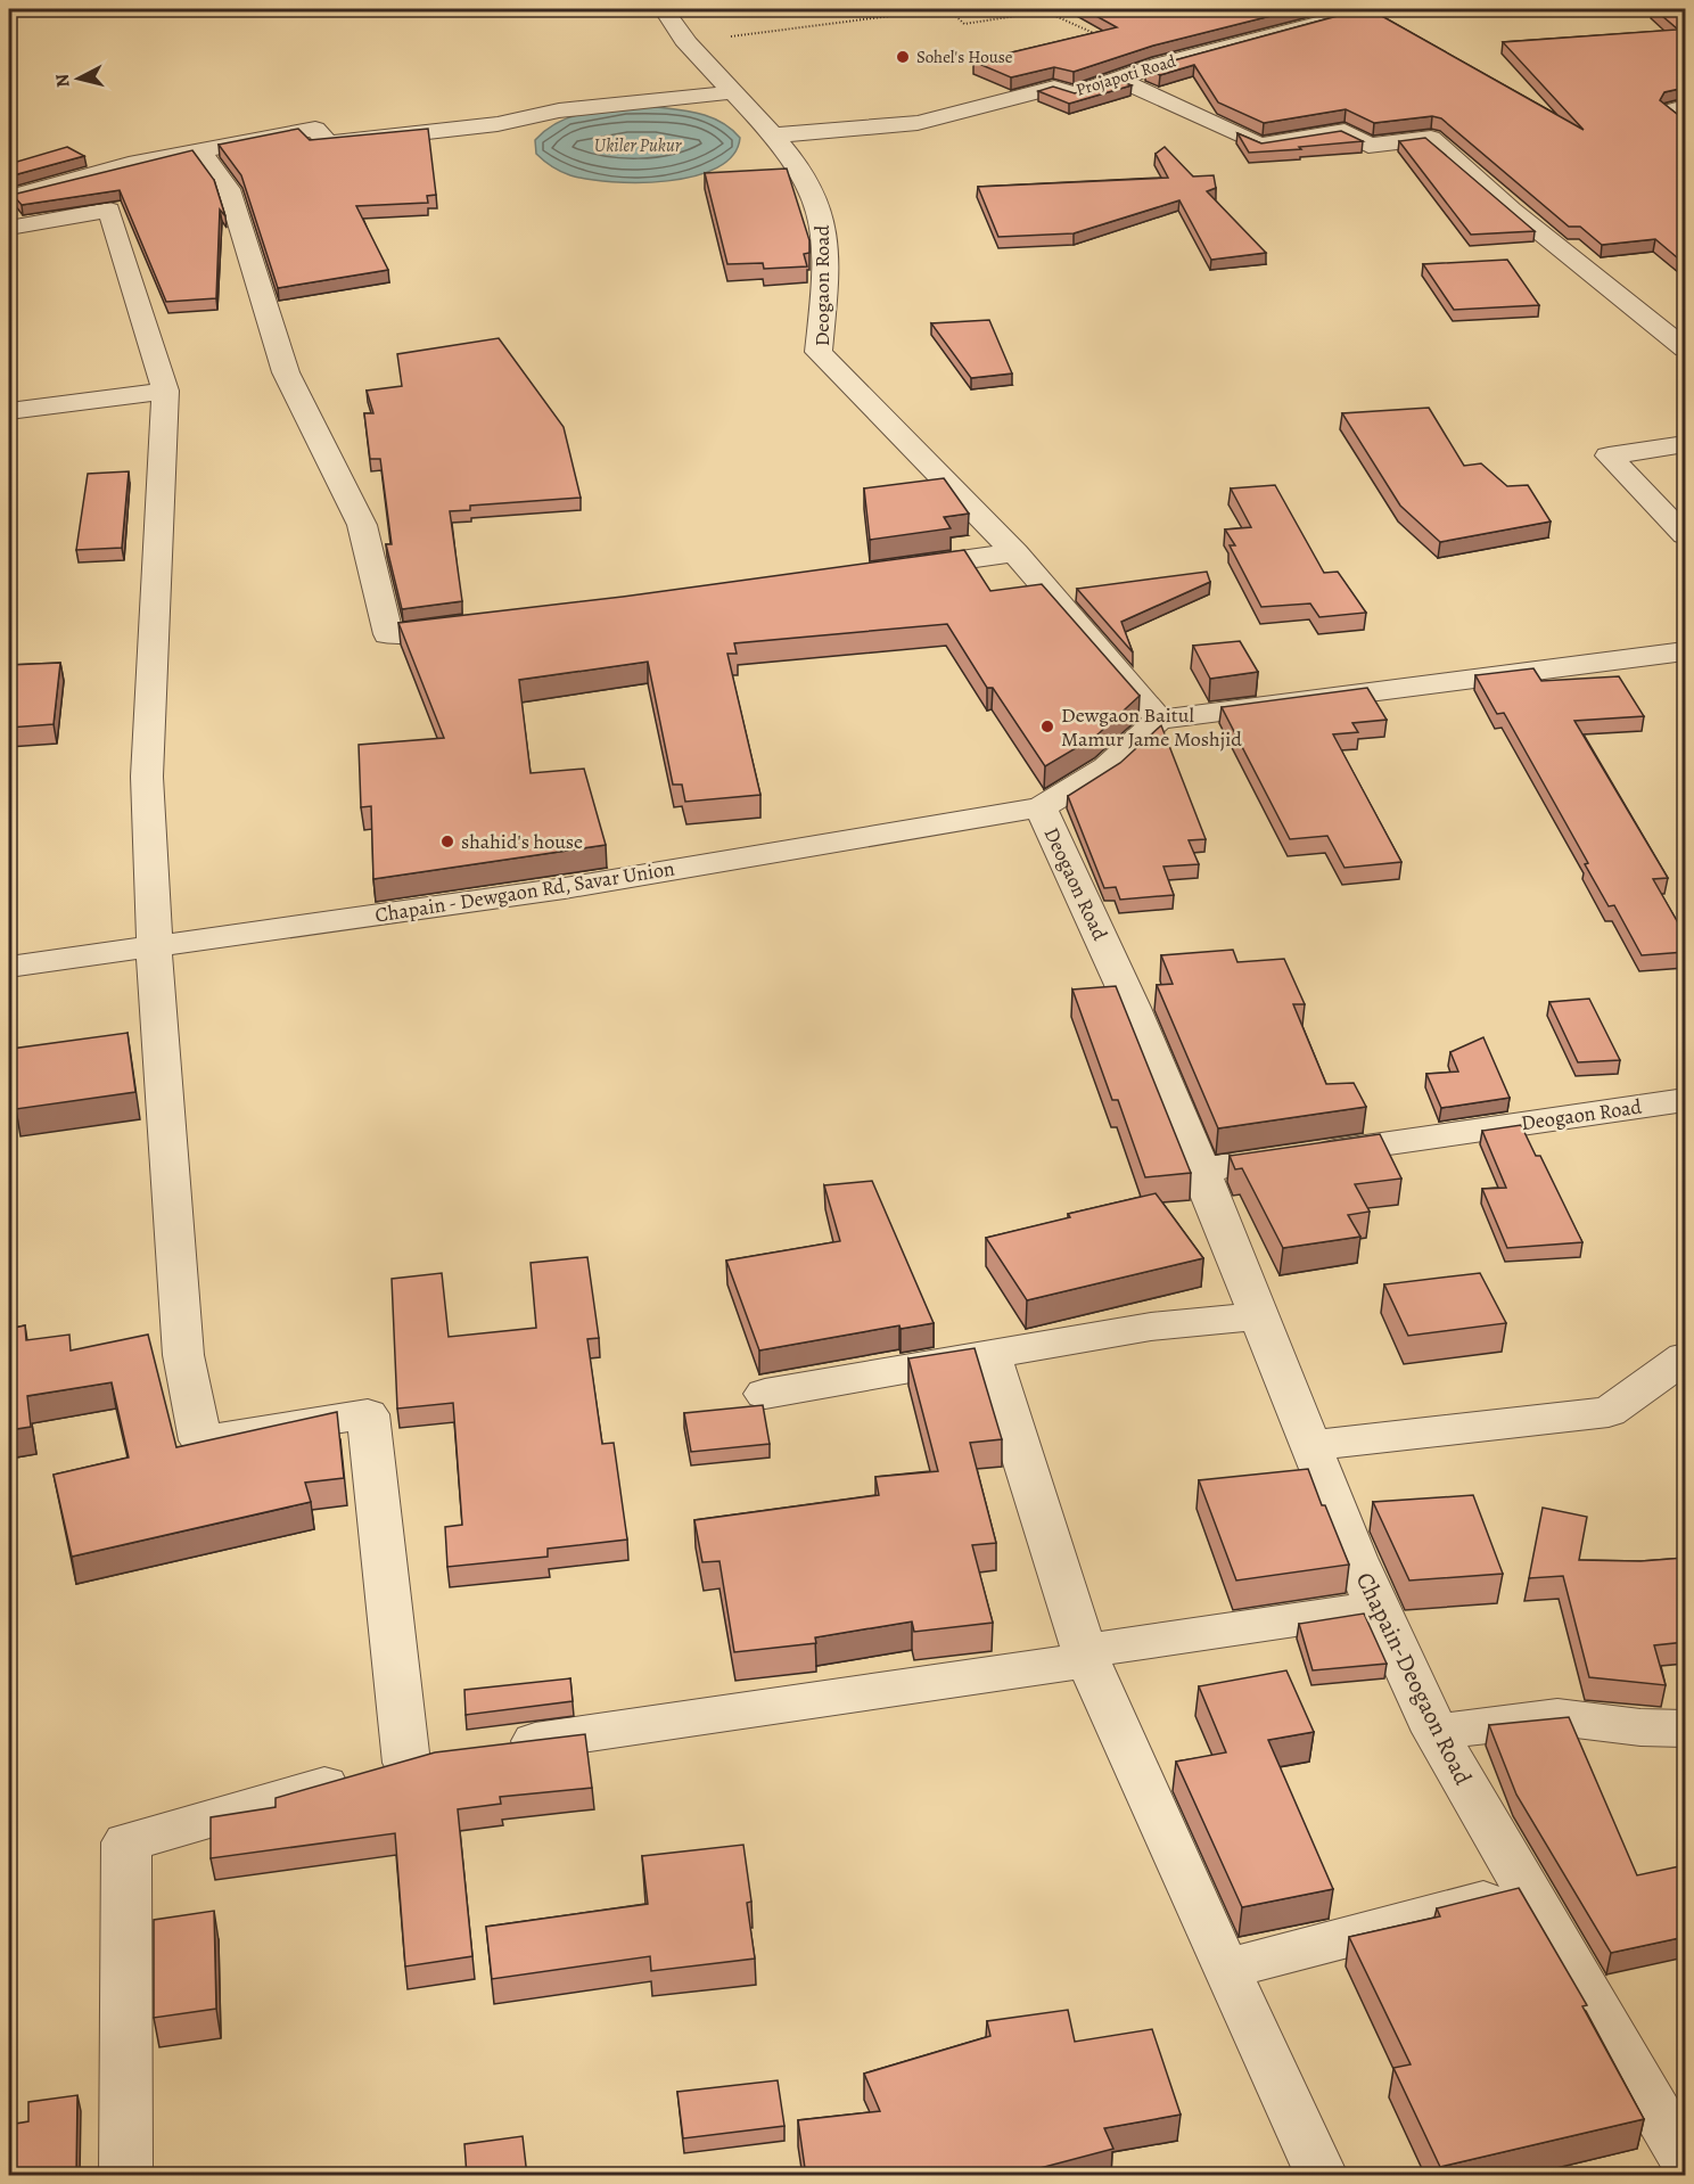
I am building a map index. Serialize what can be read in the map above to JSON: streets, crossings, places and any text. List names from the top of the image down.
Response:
{
  "streets": {
    "street": [
      "Projapoti Road",
      "Deogaon Road",
      "Chapain - Dewgaon Rd, Savar Union",
      "Chapain-Deogaon Road"
    ]
  },
  "crossings": [
    ["Projapoti Road", "Deogaon Road"],
    ["Deogaon Road", "Chapain - Dewgaon Rd, Savar Union"],
    ["Deogaon Road", "Chapain-Deogaon Road"]
  ],
  "water": ["Ukiler Pukur"],
  "places": ["Sohel's House", "Dewgaon Baitul Mamur Jame Moshjid", "shahid's house"],
  "north": "left"
}
